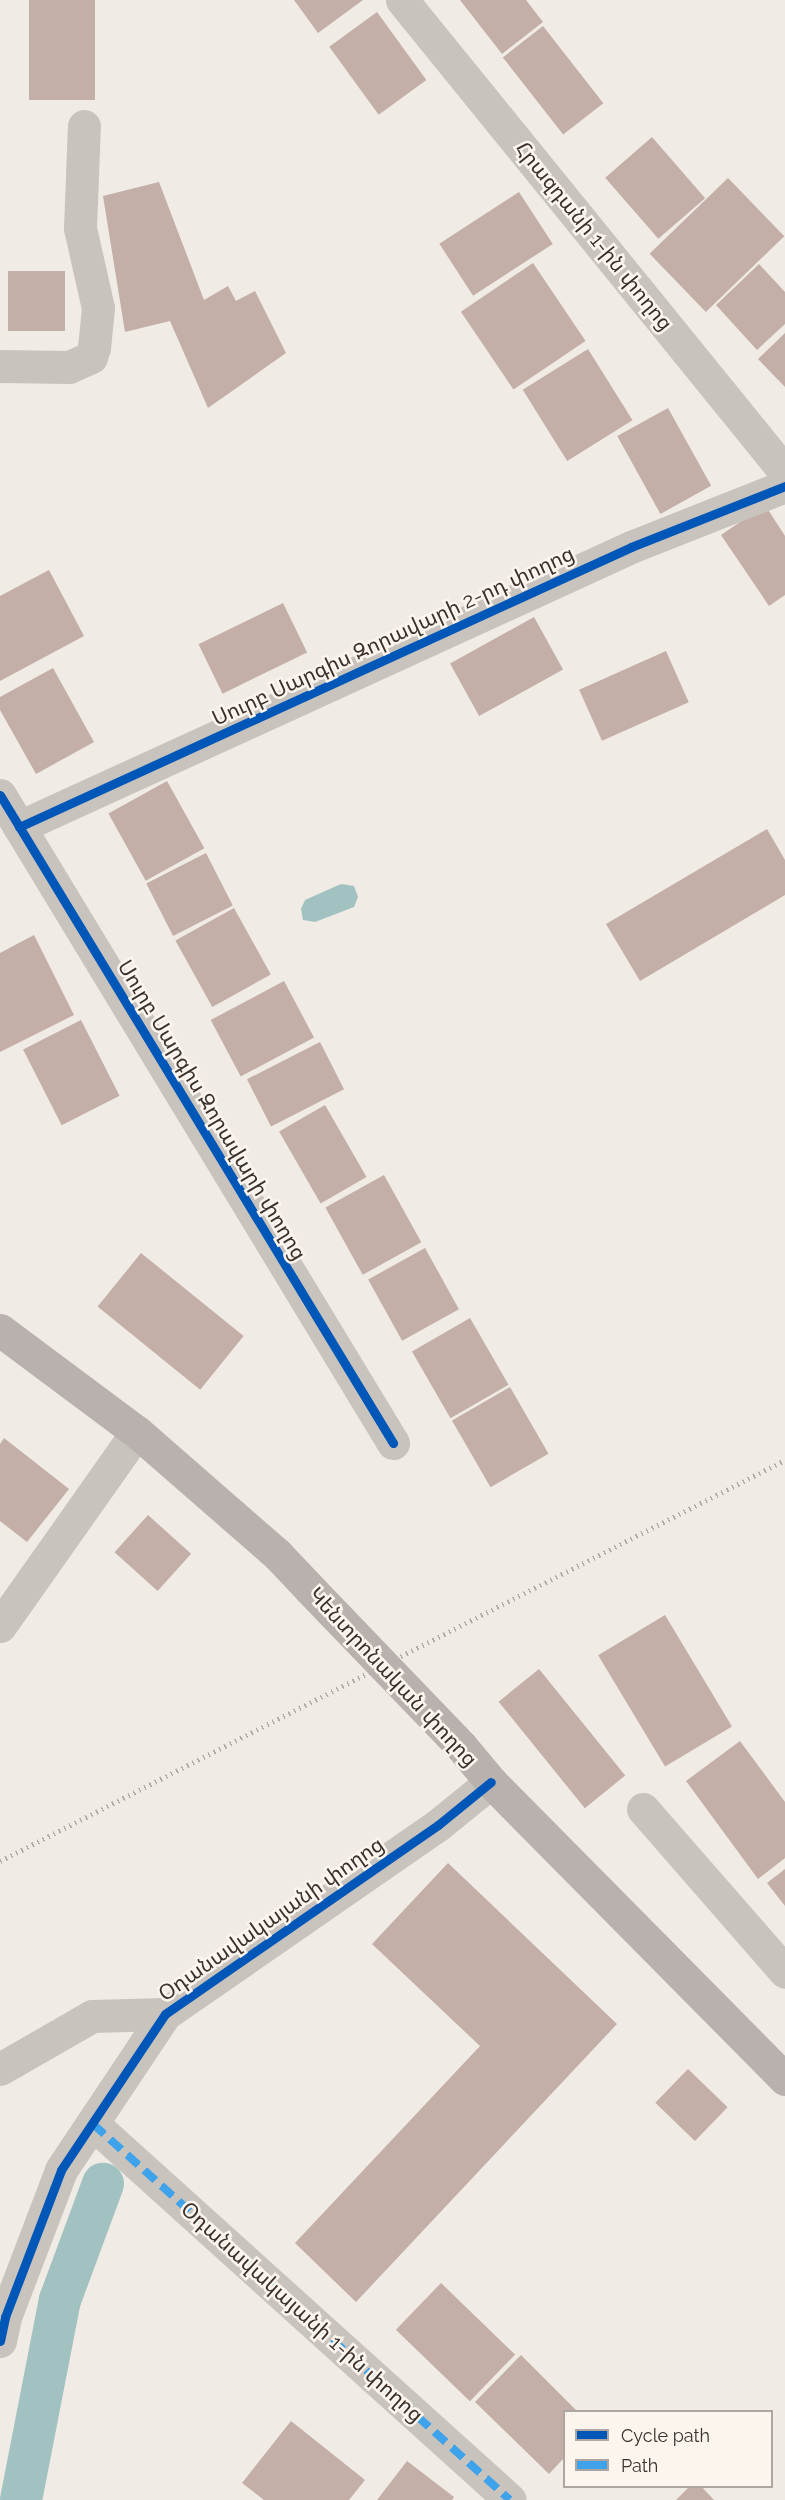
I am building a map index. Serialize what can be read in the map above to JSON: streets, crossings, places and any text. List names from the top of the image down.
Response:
{
  "streets": {
    "main road": ["Կենտրոնական փողոց"],
    "street": [
      "Հրազդանի 1-ին փողոց",
      "Սուրբ Սարգիս Զորավարի 2-րդ փողոց",
      "Սուրբ Սարգիս Զորավարի փողոց",
      "Օդանավակայանի փողոց",
      "Օդանավակայանի 1-ին փողոց"
    ]
  },
  "crossings": [
    ["Սուրբ Սարգիս Զորավարի 2-րդ փողոց", "Սուրբ Սարգիս Զորավարի փողոց"],
    ["Կենտրոնական փողոց", "Օդանավակայանի փողոց"],
    ["Օդանավակայանի փողոց", "Օդանավակայանի 1-ին փողոց"]
  ],
  "legend": ["Cycle path", "Path"]
}
